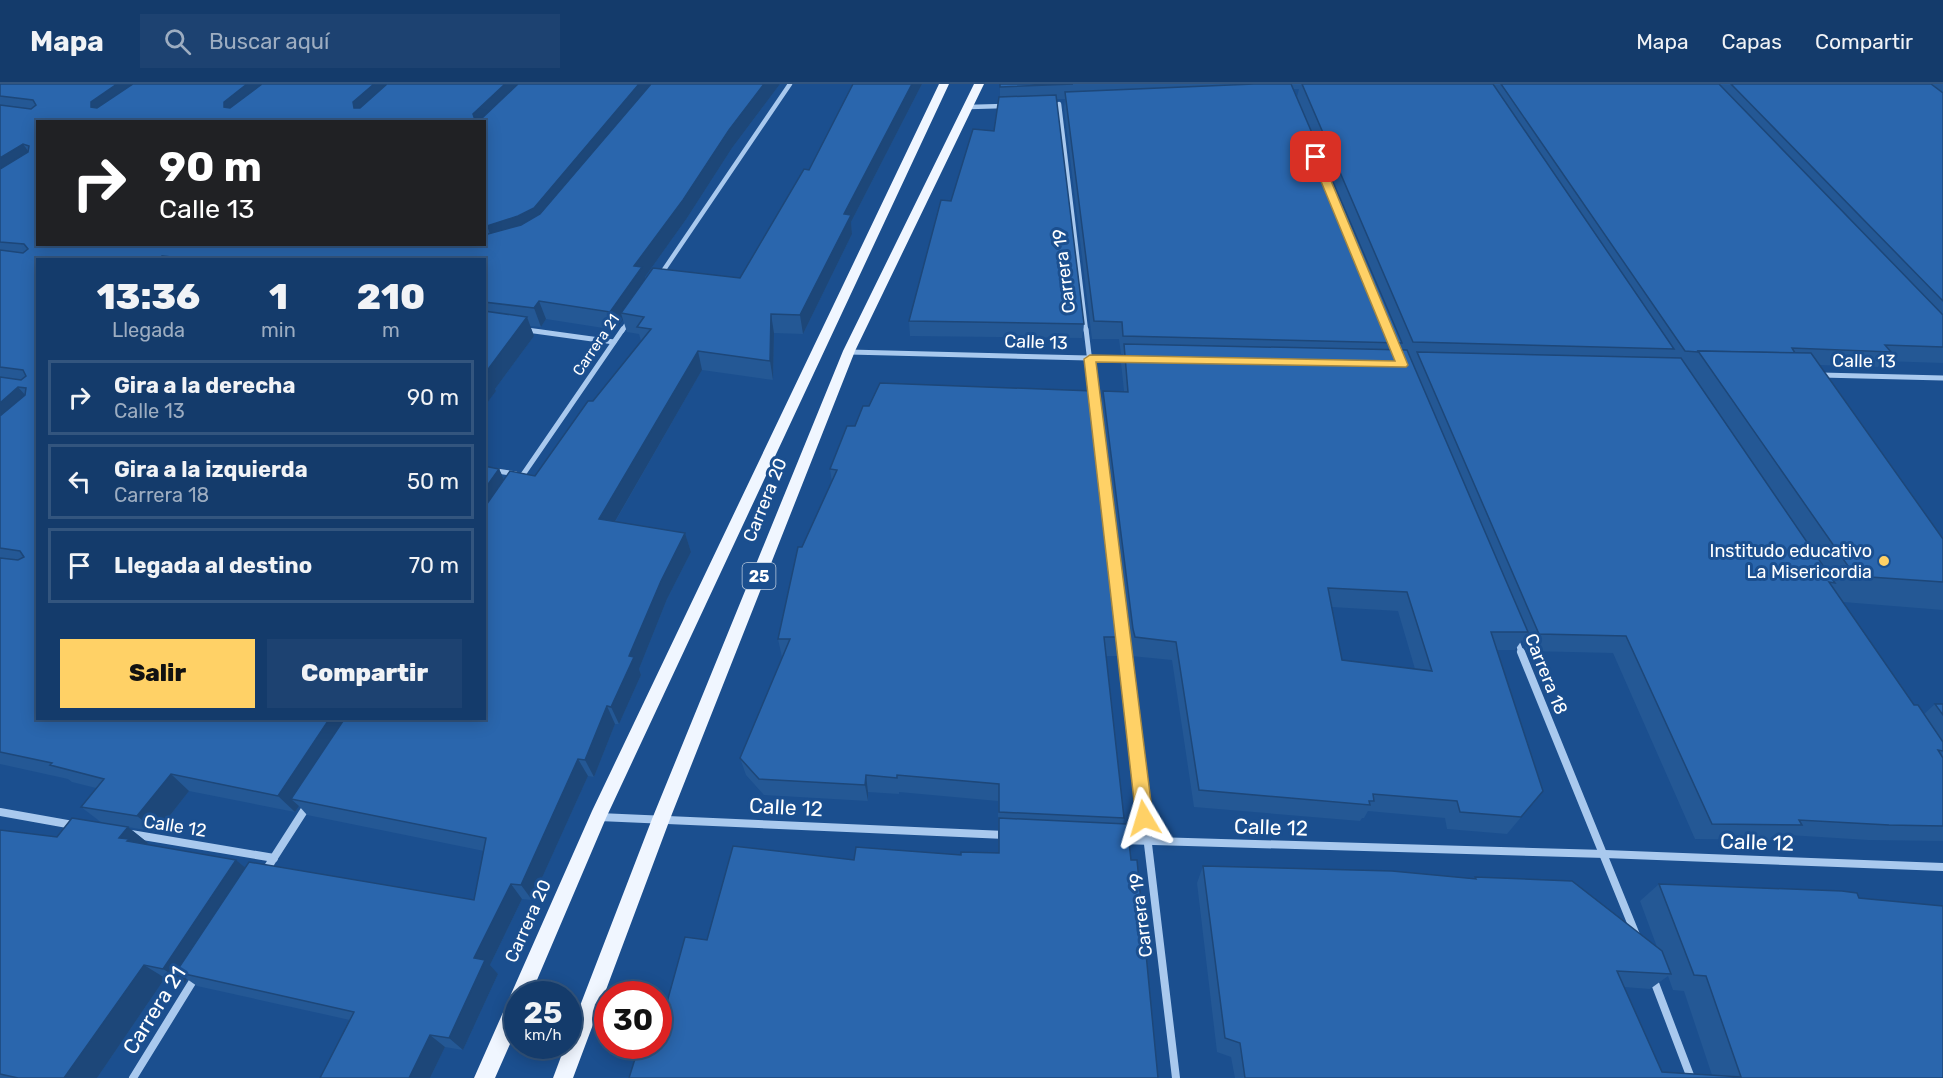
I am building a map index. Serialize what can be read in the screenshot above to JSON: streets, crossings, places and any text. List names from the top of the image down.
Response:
{
  "streets": {
    "main road": ["Carrera 20", "25"],
    "street": [
      "Carrera 19",
      "Calle 13",
      "Carrera 21",
      "Carrera 18",
      "Calle 12"
    ]
  },
  "crossings": [
    ["Carrera 19", "Calle 13"],
    ["Carrera 19", "Calle 12"],
    ["Calle 13", "Carrera 20"],
    ["Carrera 20", "Calle 12"],
    ["Carrera 18", "Calle 12"]
  ],
  "places": ["Institudo educativo La Misericordia"],
  "page": {
    "header": "Mapa",
    "search": "Buscar aquí",
    "nav": ["Mapa", "Capas", "Compartir"],
    "turn": ["90 m", "Calle 13"],
    "eta": [
      "13:36",
      "Llegada",
      "1",
      "min",
      "210",
      "m"
    ],
    "list": [
      {
        "name": "Gira a la derecha",
        "note": "Calle 13",
        "value": "90 m"
      },
      {
        "name": "Gira a la izquierda",
        "note": "Carrera 18",
        "value": "50 m"
      },
      {
        "name": "Llegada al destino",
        "value": "70 m"
      }
    ],
    "buttons": ["Salir", "Compartir"],
    "speed": "25 km/h",
    "limit": "30"
  }
}
